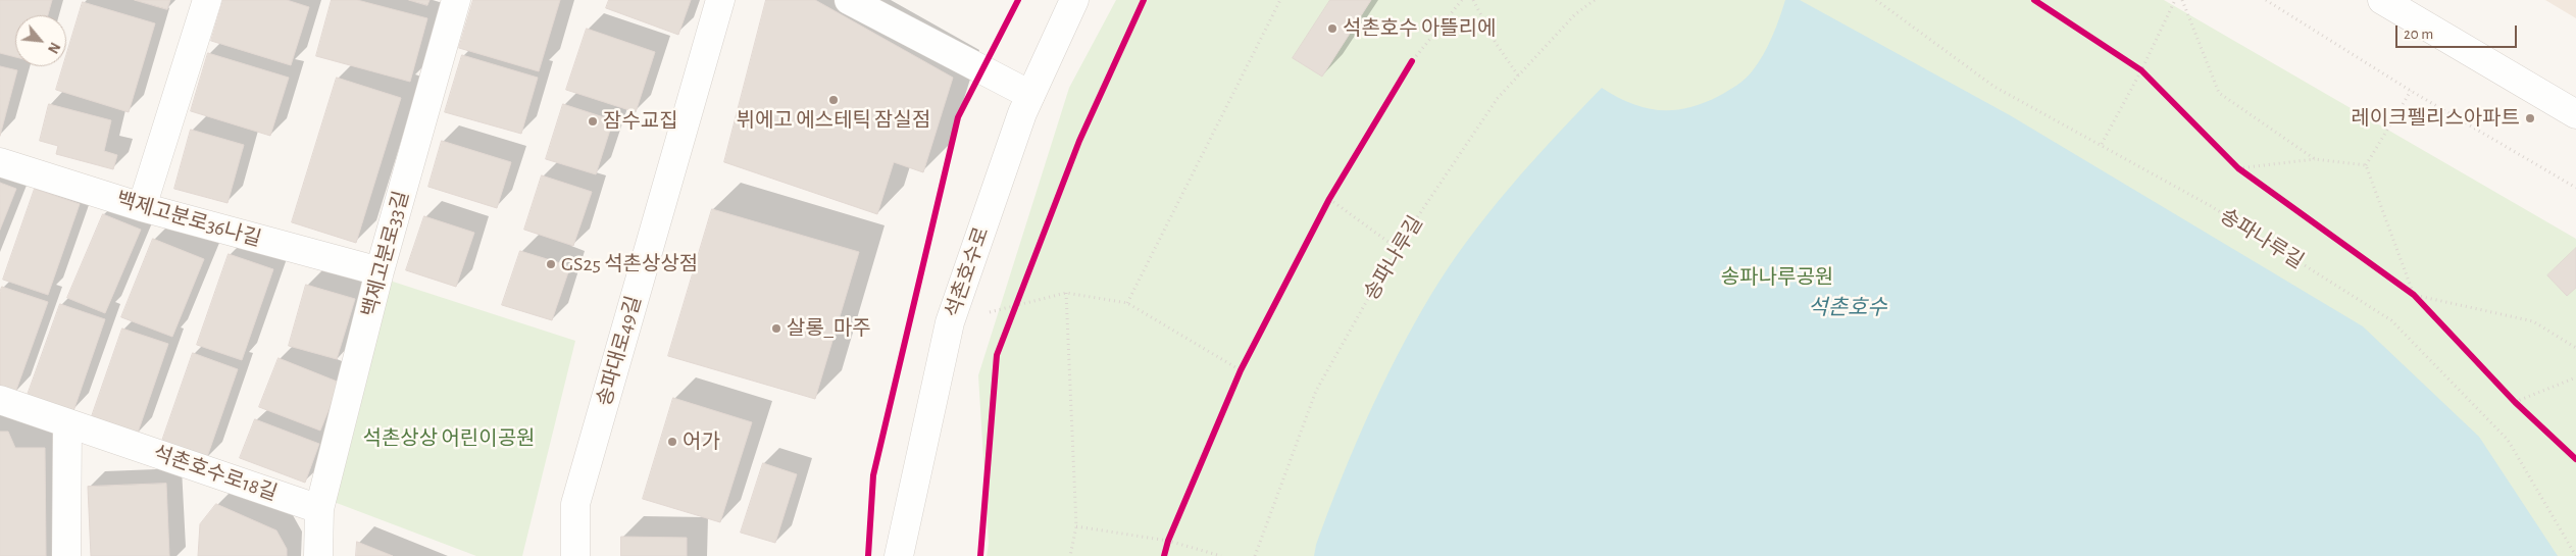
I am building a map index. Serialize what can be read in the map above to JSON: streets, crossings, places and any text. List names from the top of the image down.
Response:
{
  "streets": {
    "street": [
      "백제고분로36나길",
      "백제고분로33길",
      "석촌호수로",
      "송파대로49길",
      "석촌호수로18길"
    ],
    "path": ["송파나루길"]
  },
  "crossings": [
    ["백제고분로36나길", "백제고분로33길"],
    ["백제고분로33길", "석촌호수로18길"]
  ],
  "water": ["석촌호수"],
  "parks": ["송파나루공원", "석촌상상 어린이공원"],
  "places": [
    "석촌호수 아뜰리에",
    "뷔에고 에스테틱 잠실점",
    "레이크펠리스아파트",
    "잠수교집",
    "GS25 석촌상상점",
    "살롱_마주",
    "어가"
  ],
  "scale_bar": "20 m",
  "north": "bottom right"
}
